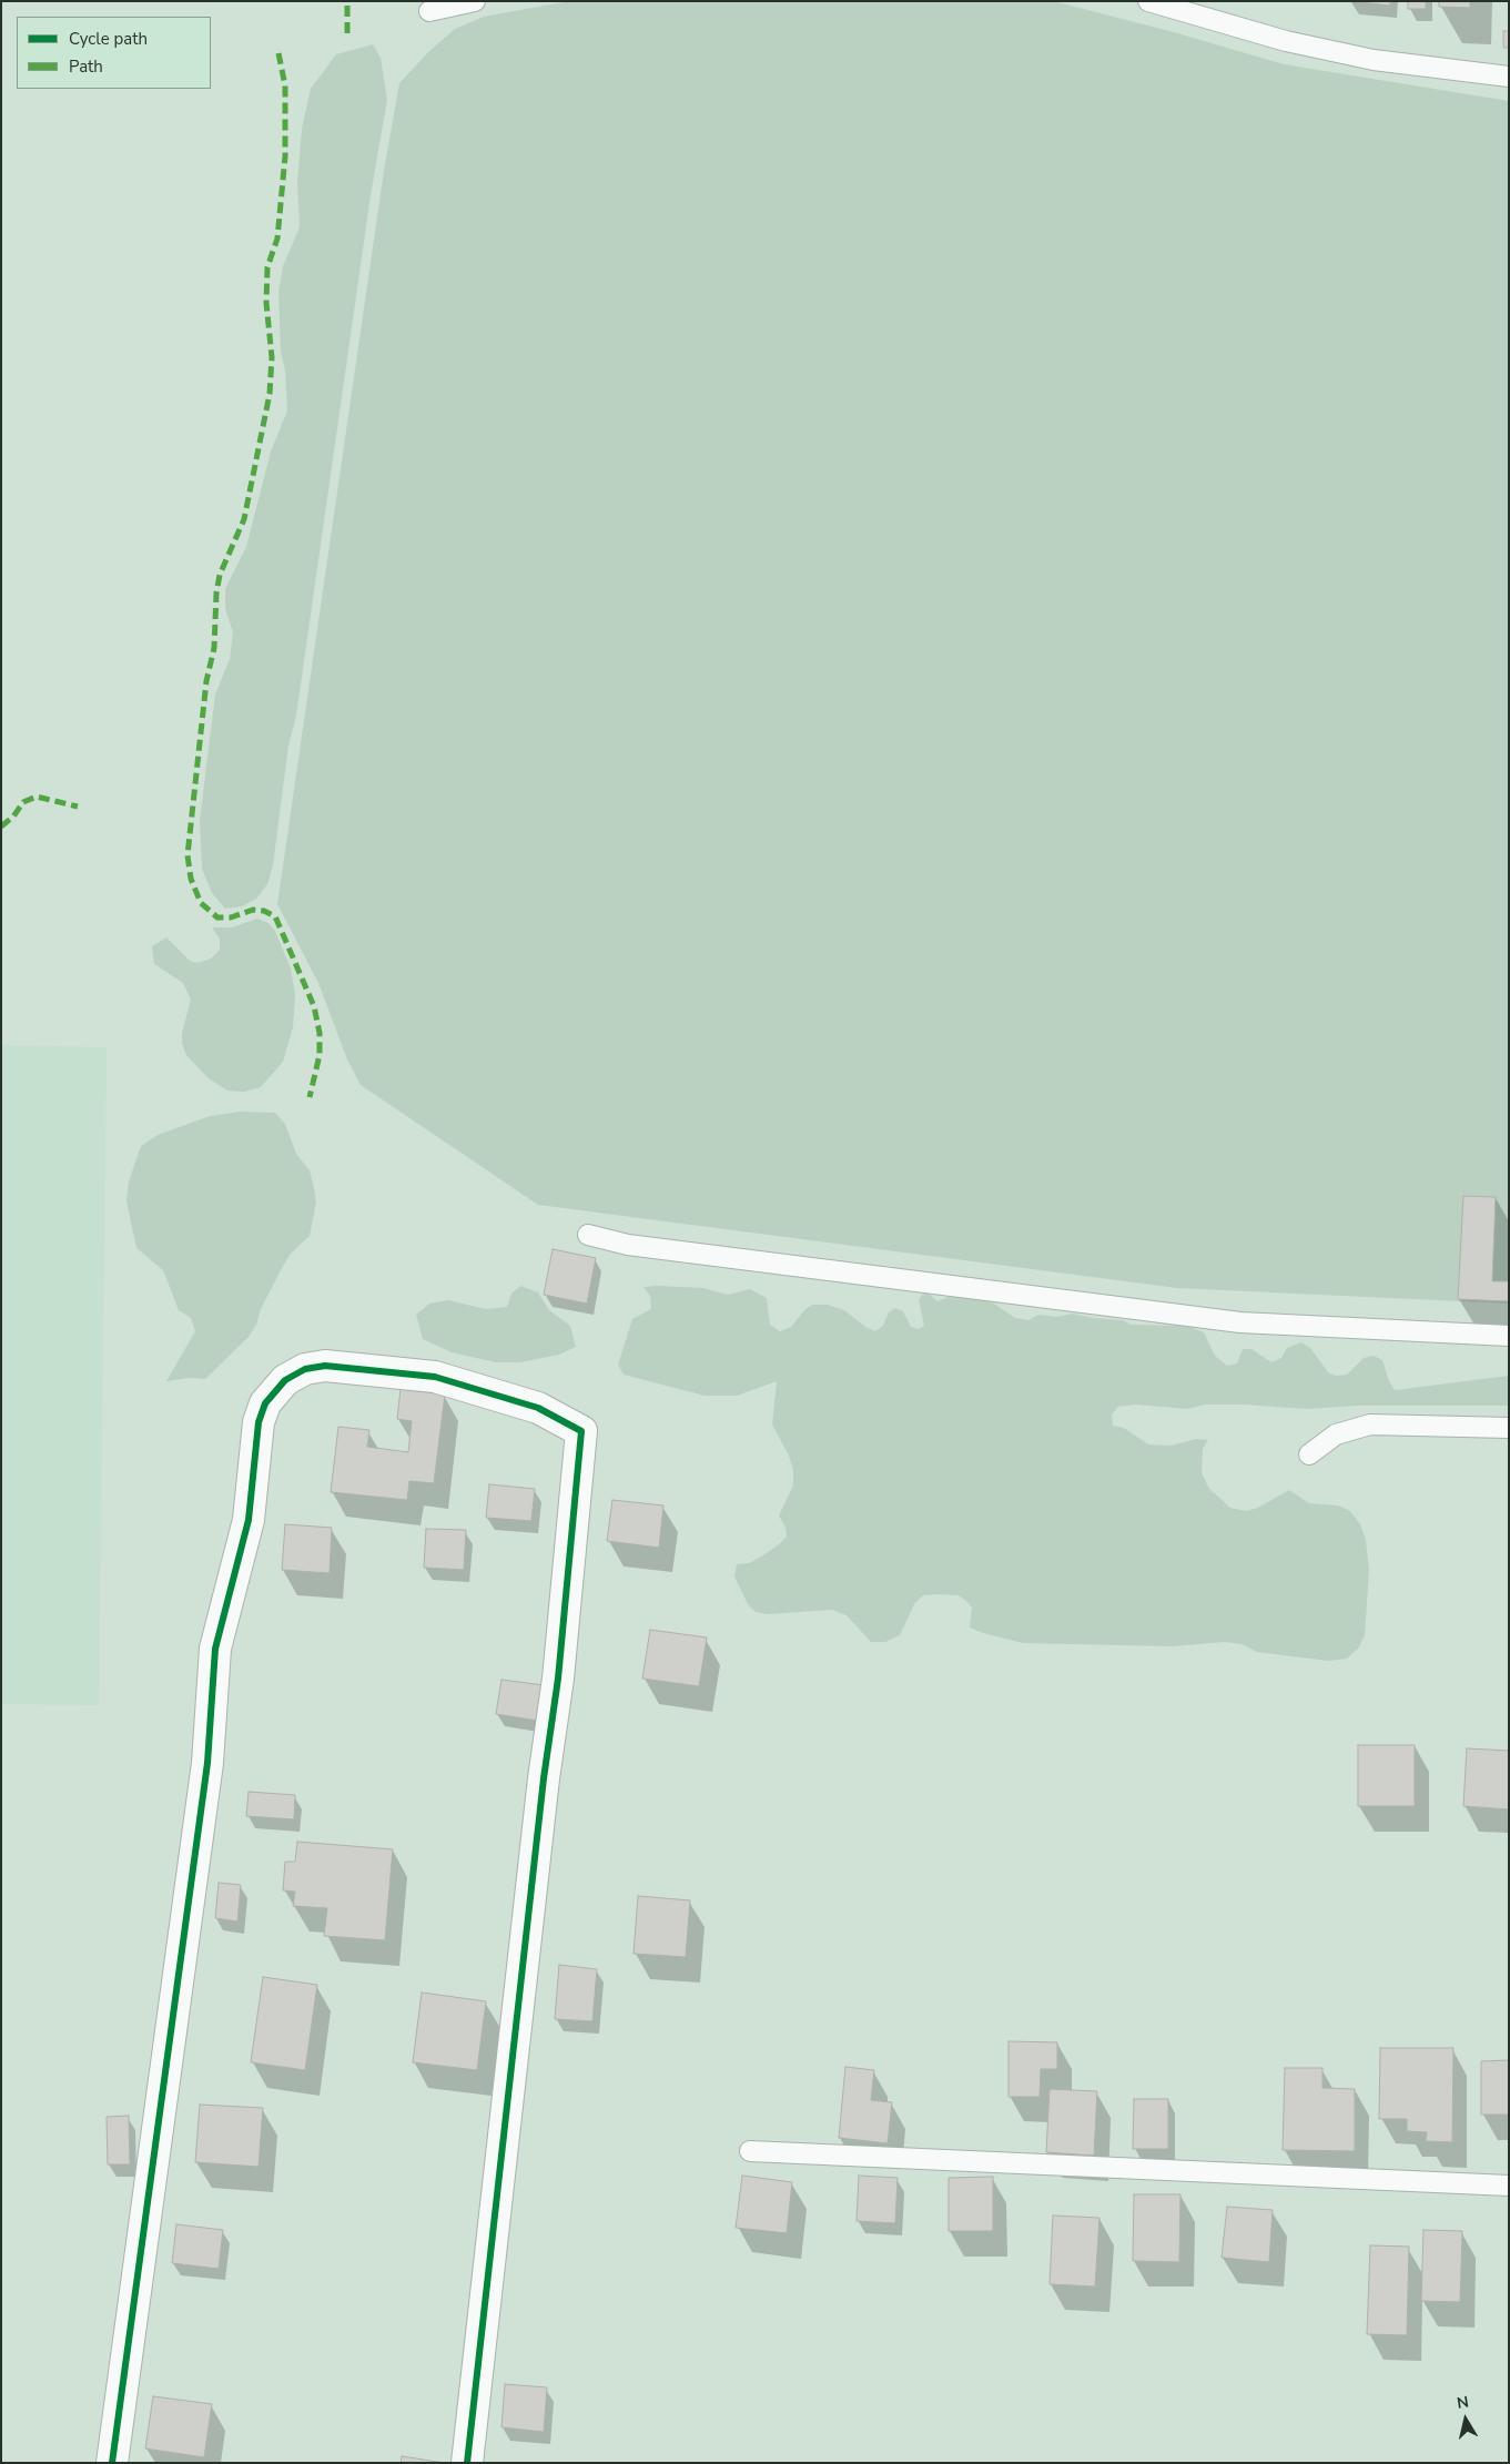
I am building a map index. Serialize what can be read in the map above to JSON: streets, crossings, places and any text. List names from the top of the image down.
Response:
{
  "legend": ["Cycle path", "Path"],
  "north": "top"
}
